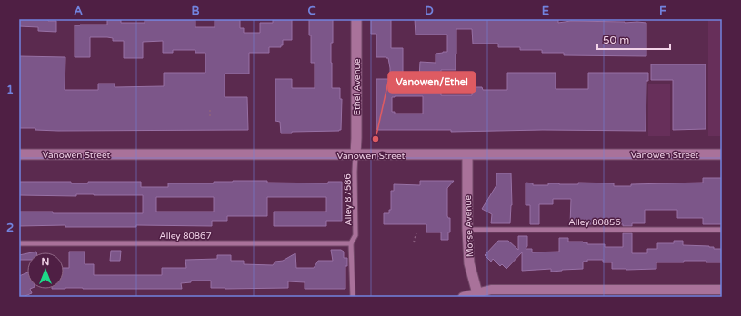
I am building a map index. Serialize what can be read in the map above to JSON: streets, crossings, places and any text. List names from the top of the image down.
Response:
{
  "streets": {
    "main road": ["Ethel Avenue", "Vanowen Street", "Morse Avenue"],
    "lane": ["Alley 87586", "Alley 80856", "Alley 80867"]
  },
  "crossings": [
    ["Ethel Avenue", "Vanowen Street"],
    ["Ethel Avenue", "Alley 87586"],
    ["Vanowen Street", "Alley 87586"],
    ["Vanowen Street", "Morse Avenue"],
    ["Alley 87586", "Alley 80867"],
    ["Alley 80856", "Morse Avenue"]
  ],
  "places": ["Vanowen/Ethel"],
  "scale_bar": "50 m",
  "north": "top",
  "grid": {
    "columns": [
      "A",
      "B",
      "C",
      "D",
      "E",
      "F"
    ],
    "rows": ["1", "2"]
  }
}
